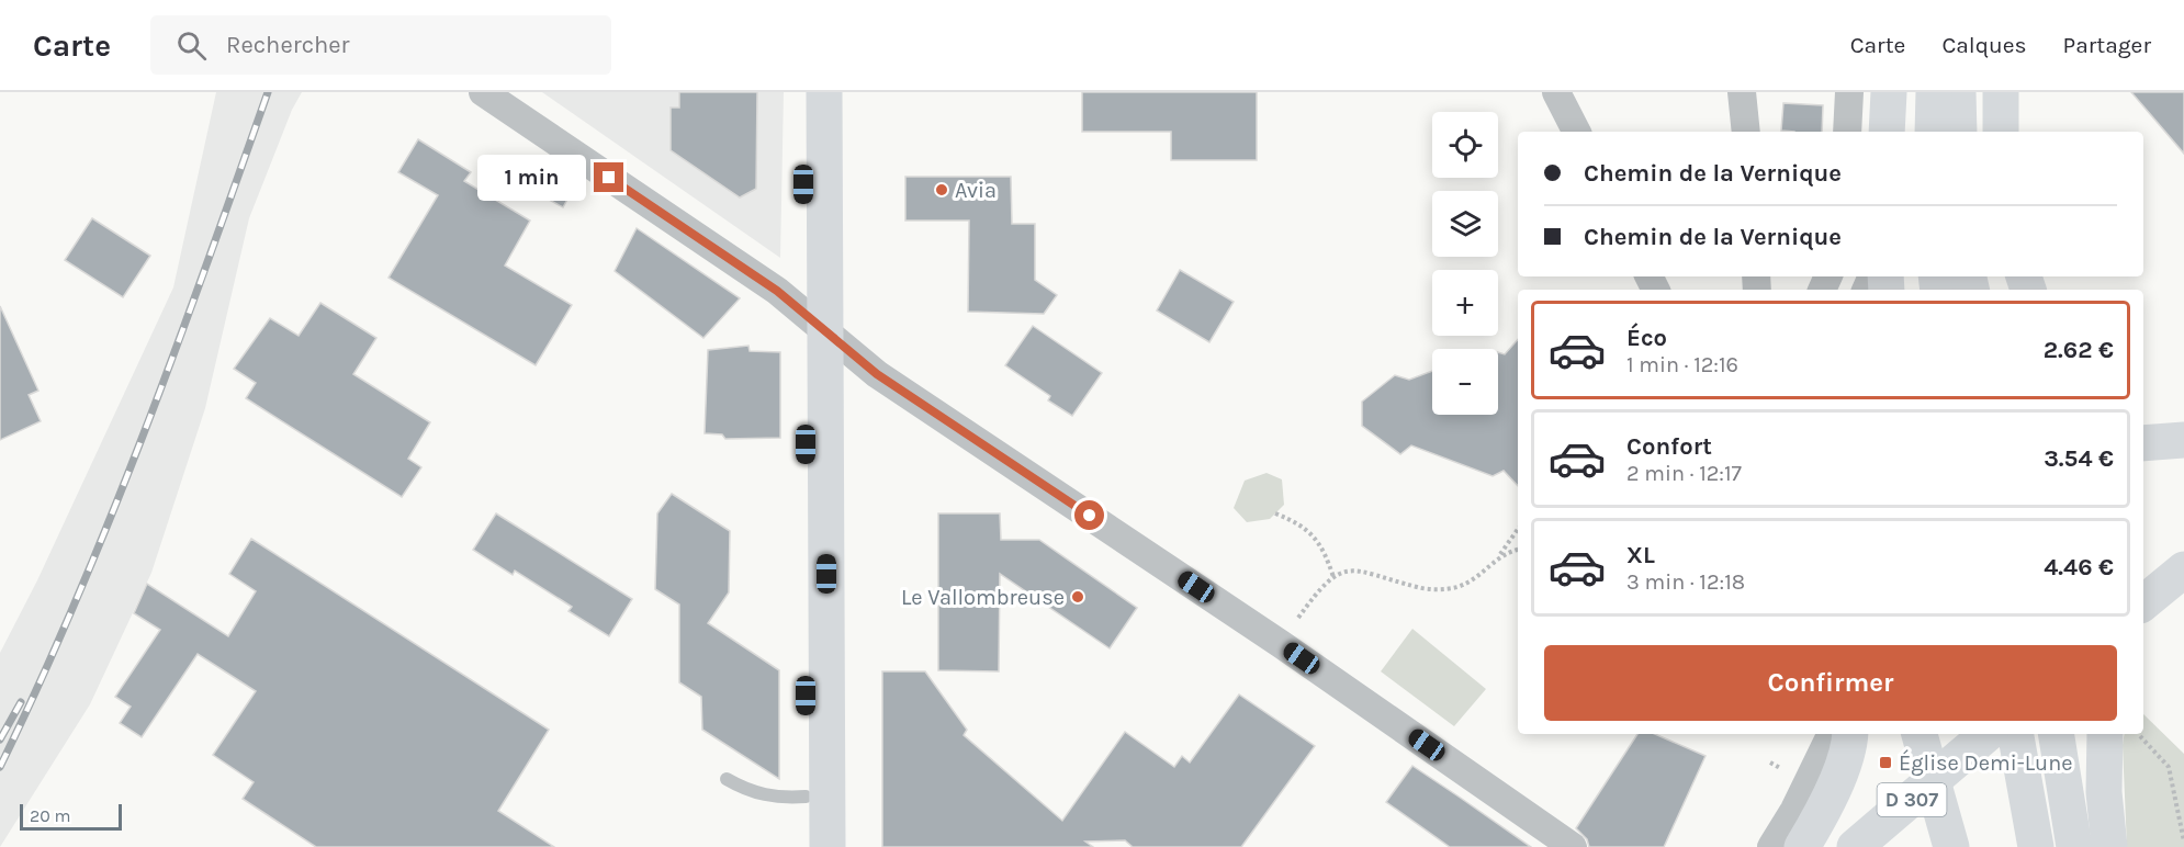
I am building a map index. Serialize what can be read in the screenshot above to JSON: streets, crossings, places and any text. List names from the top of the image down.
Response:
{
  "streets": {
    "main road": ["D 307"]
  },
  "places": {
    "other": ["Avia", "Le Vallombreuse"],
    "transit": ["Église Demi-Lune"]
  },
  "scale_bar": "20 m",
  "page": {
    "header": "Carte",
    "search": "Rechercher",
    "nav": ["Carte", "Calques", "Partager"],
    "map_buttons": ["+", "−"],
    "banner": ["Chemin de la Vernique", "Chemin de la Vernique"],
    "bubble": "1 min",
    "list": [
      {
        "name": "Éco",
        "note": "1 min · 12:16",
        "value": "2.62 €"
      },
      {
        "name": "Confort",
        "note": "2 min · 12:17",
        "value": "3.54 €"
      },
      {
        "name": "XL",
        "note": "3 min · 12:18",
        "value": "4.46 €"
      }
    ],
    "buttons": "Confirmer",
    "scale": "20 m"
  }
}
